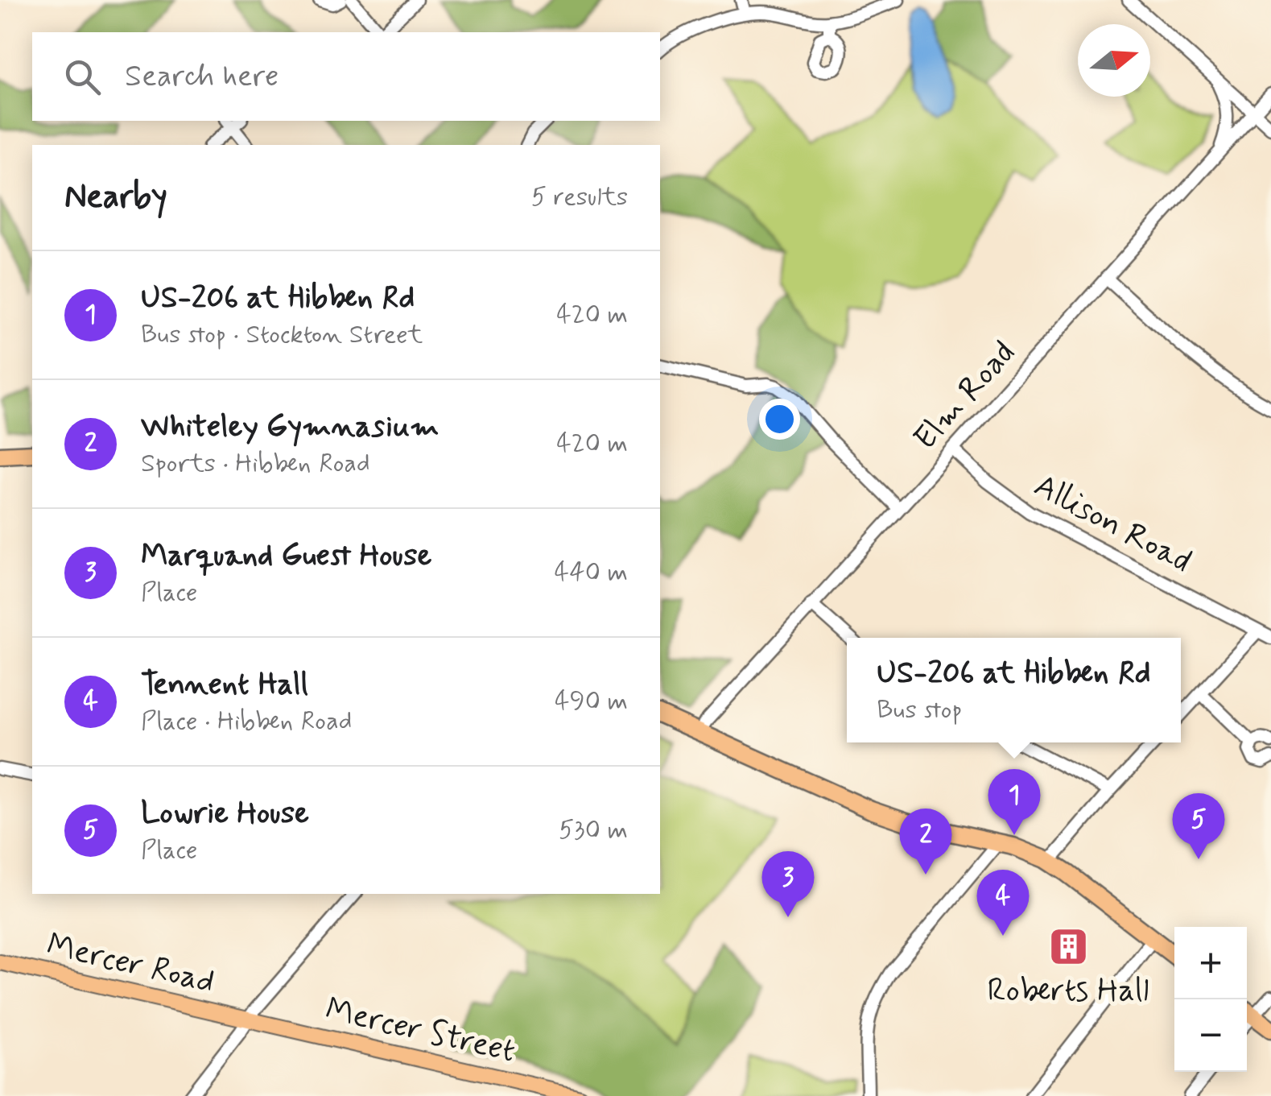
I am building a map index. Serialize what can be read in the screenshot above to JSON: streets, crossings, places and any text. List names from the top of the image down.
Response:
{
  "streets": {
    "main road": ["Mercer Road", "Mercer Street"],
    "street": ["Elm Road", "Allison Road"]
  },
  "crossings": [
    ["Elm Road", "Allison Road"],
    ["Mercer Road", "Mercer Street"]
  ],
  "places": {
    "building": ["Roberts Hall"]
  },
  "north": "right",
  "page": {
    "search": "Search here",
    "heading": ["Nearby", "5 results"],
    "list": [
      {
        "mark": "1",
        "name": "US-206 at Hibben Rd",
        "note": "Bus stop · Stockton Street",
        "value": "420 m"
      },
      {
        "mark": "2",
        "name": "Whiteley Gymnasium",
        "note": "Sports · Hibben Road",
        "value": "420 m"
      },
      {
        "mark": "3",
        "name": "Marquand Guest House",
        "note": "Place",
        "value": "440 m"
      },
      {
        "mark": "4",
        "name": "Tennent Hall",
        "note": "Place · Hibben Road",
        "value": "490 m"
      },
      {
        "mark": "5",
        "name": "Lowrie House",
        "note": "Place",
        "value": "530 m"
      }
    ],
    "popup": ["US-206 at Hibben Rd", "Bus stop"],
    "pins": [
      "1",
      "5",
      "2",
      "3",
      "4"
    ],
    "map_buttons": ["+", "−"]
  }
}
